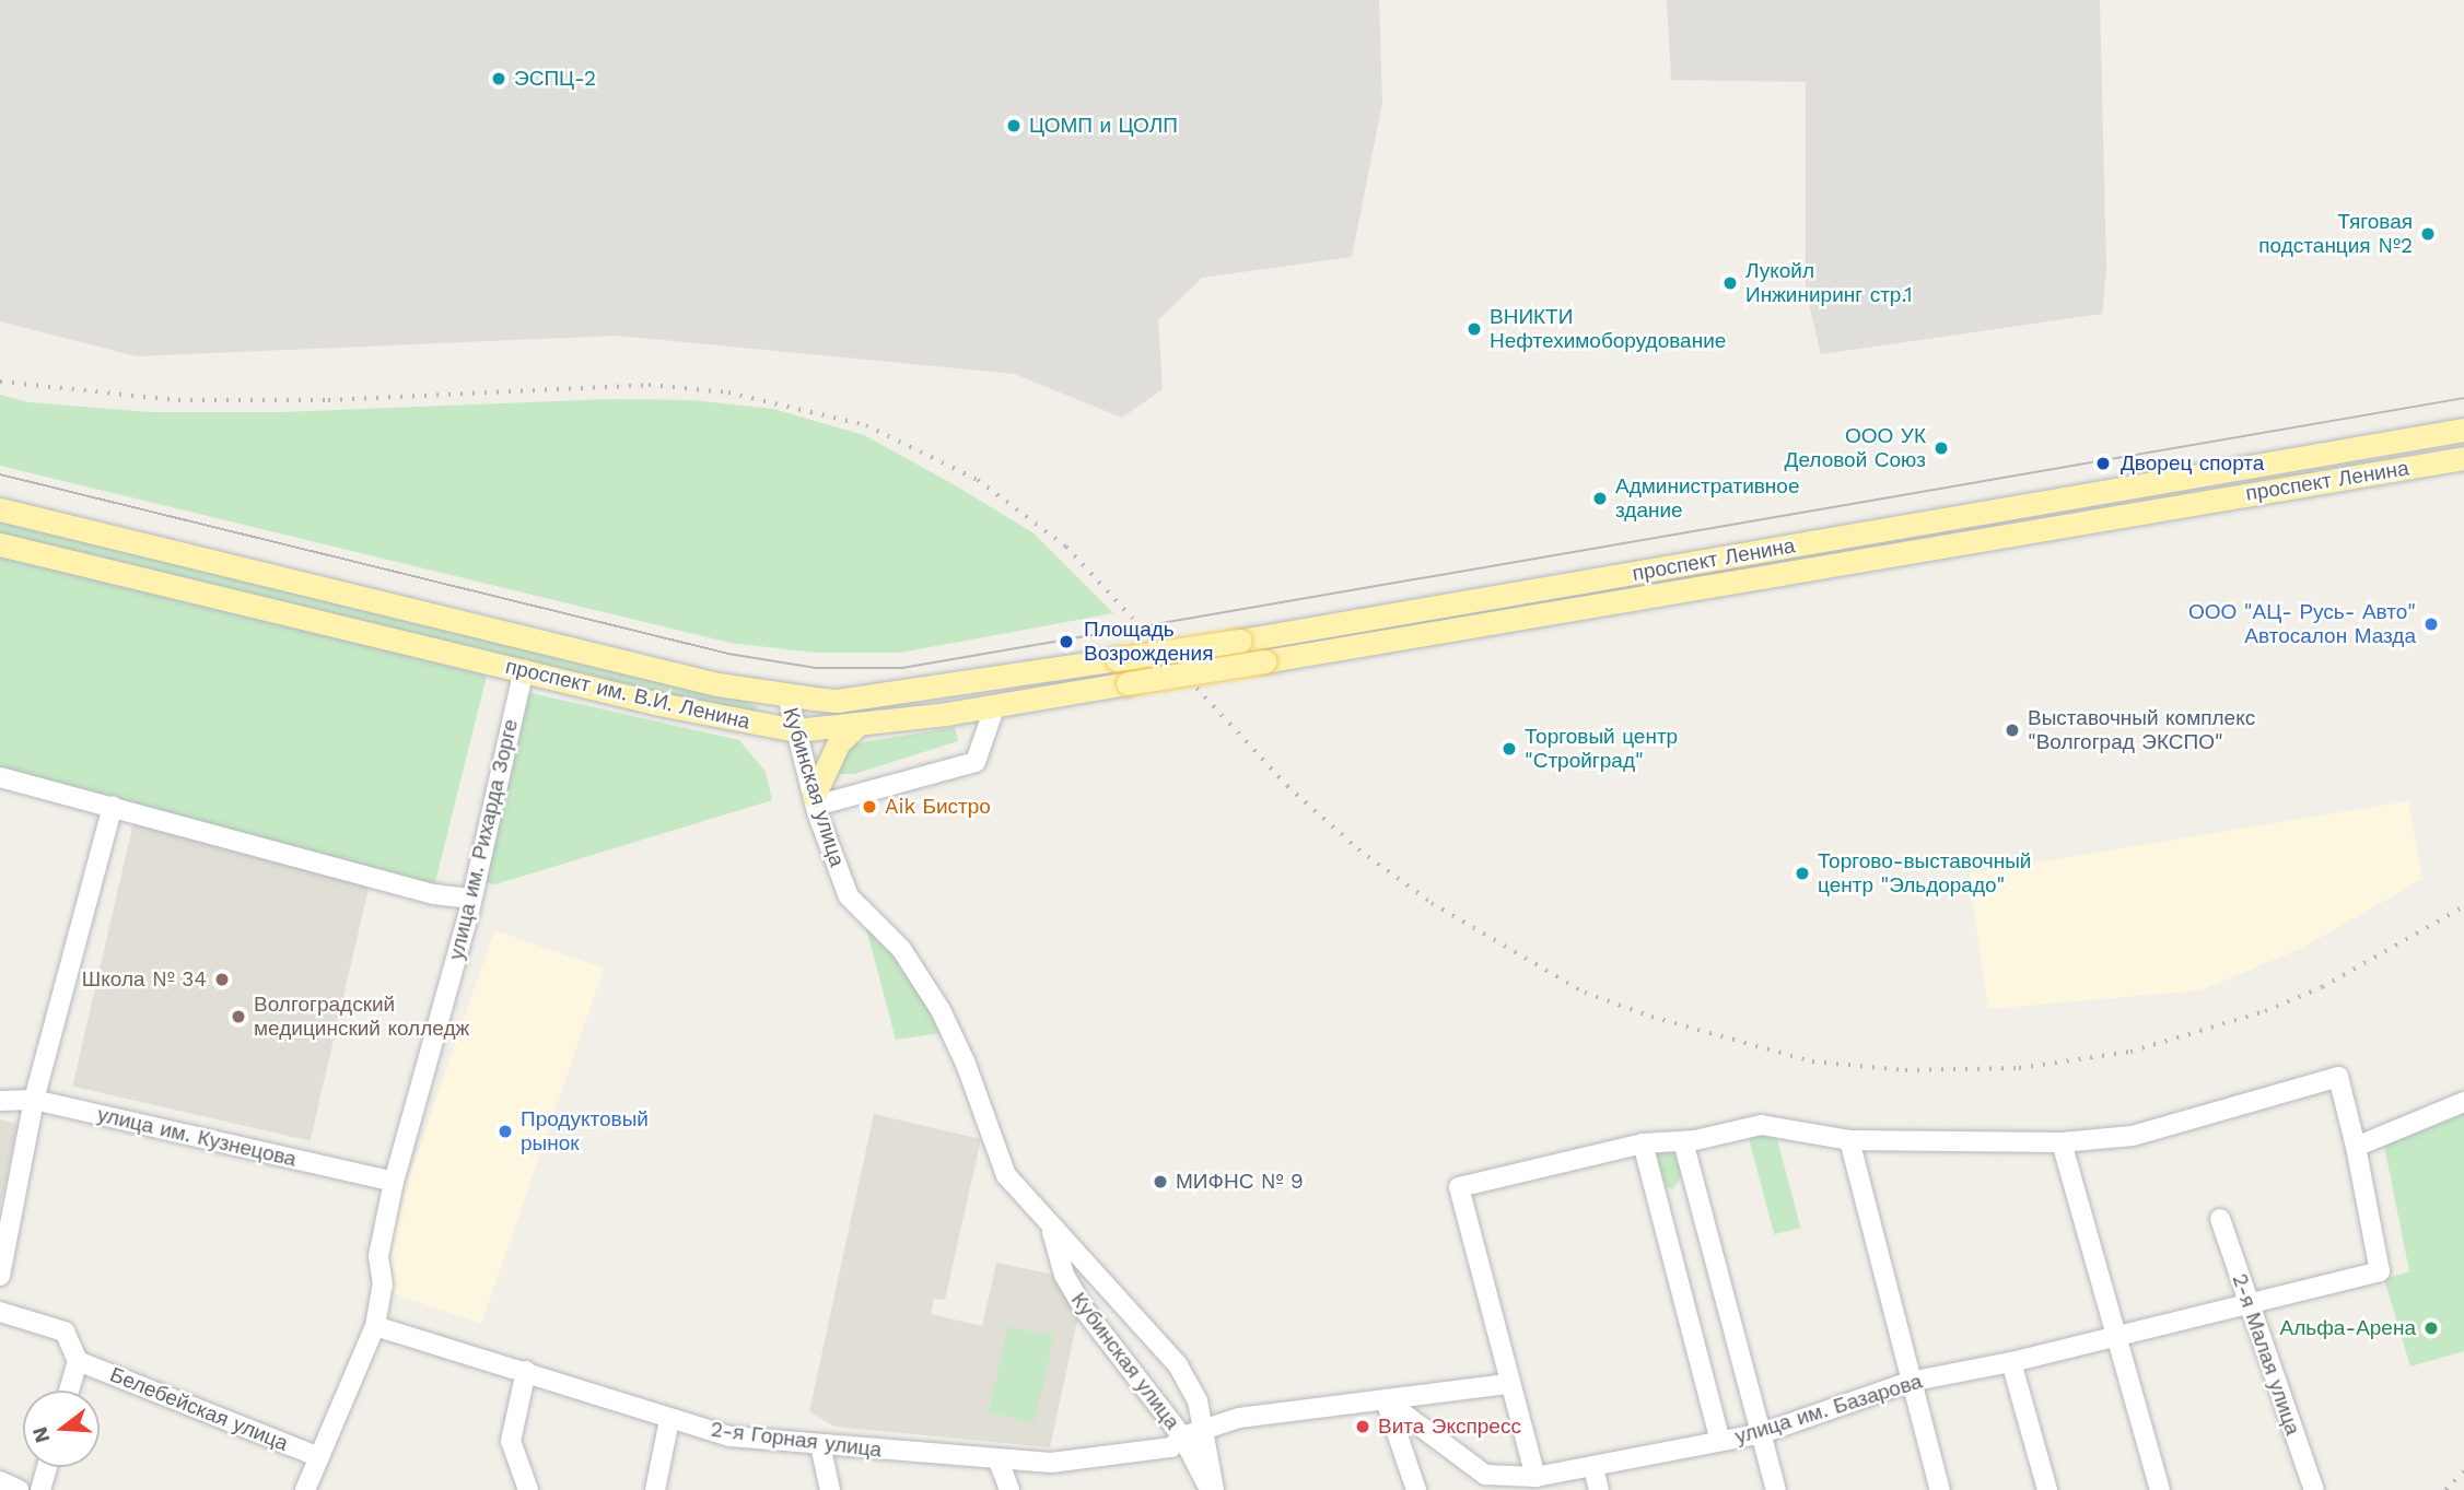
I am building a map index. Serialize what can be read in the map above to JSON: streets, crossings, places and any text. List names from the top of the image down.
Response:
{
  "streets": {
    "main road": ["проспект Ленина", "проспект им. В.И. Ленина"],
    "street": [
      "Кубинская улица",
      "улица им. Рихарда Зорге",
      "улица им. Кузнецова",
      "2-я Малая улица",
      "Белебейская улица",
      "улица им. Базарова",
      "2-я Горная улица"
    ]
  },
  "crossings": [
    ["проспект Ленина", "проспект им. В.И. Ленина"],
    ["проспект им. В.И. Ленина", "Кубинская улица"],
    ["проспект им. В.И. Ленина", "улица им. Рихарда Зорге"],
    ["Кубинская улица", "2-я Горная улица"],
    ["улица им. Рихарда Зорге", "улица им. Кузнецова"],
    ["улица им. Рихарда Зорге", "Белебейская улица"],
    ["улица им. Рихарда Зорге", "2-я Горная улица"],
    ["2-я Малая улица", "улица им. Базарова"]
  ],
  "places": [
    "ЭСПЦ-2",
    "ЦОМП и ЦОЛП",
    "Тяговая подстанция №2",
    "Лукойл Инжиниринг стр.1",
    "ВНИКТИ Нефтехимоборудование",
    "ООО УК Деловой Союз",
    "Дворец спорта",
    "Административное здание",
    "ООО \"АЦ- Русь- Авто\" Автосалон Мазда",
    "Площадь Возрождения",
    "Выставочный комплекс \"Волгоград ЭКСПО\"",
    "Торговый центр \"Стройград\"",
    "Aik Бистро",
    "Торгово-выставочный центр \"Эльдорадо\"",
    "Школа № 34",
    "Волгоградский медицинский колледж",
    "Продуктовый рынок",
    "МИФНС № 9",
    "Альфа-Арена",
    "Вита Экспресс"
  ],
  "north": "left"
}
